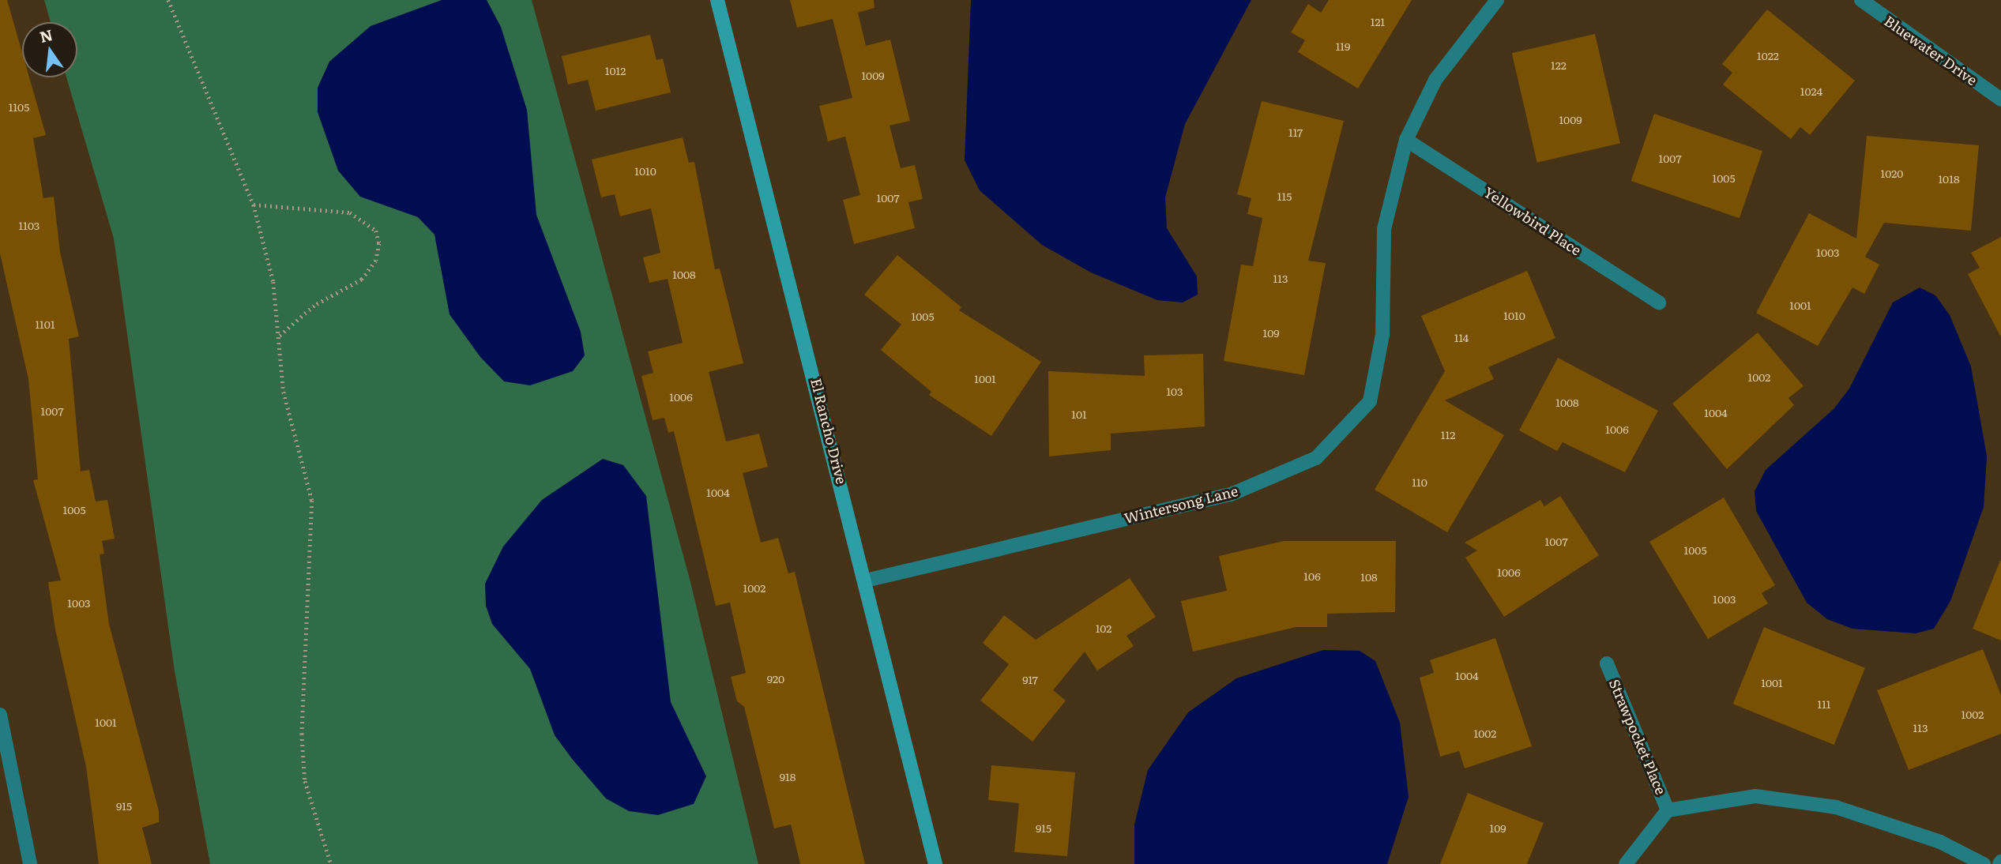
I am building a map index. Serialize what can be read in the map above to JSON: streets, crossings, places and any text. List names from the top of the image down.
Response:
{
  "streets": {
    "street": [
      "Bluewater Drive",
      "Yellowbird Place",
      "El Rancho Drive",
      "Wintersong Lane",
      "Strawpocket Place"
    ]
  },
  "crossings": [
    ["Yellowbird Place", "Wintersong Lane"],
    ["El Rancho Drive", "Wintersong Lane"]
  ],
  "house_numbers": [
    "121",
    "119",
    "1022",
    "122",
    "1012",
    "1009",
    "1024",
    "1105",
    "1009",
    "117",
    "1007",
    "1010",
    "1020",
    "1005",
    "1018",
    "115",
    "1007",
    "1103",
    "1003",
    "1008",
    "113",
    "1001",
    "1010",
    "1005",
    "1101",
    "109",
    "114",
    "1002",
    "1001",
    "103",
    "1006",
    "1008",
    "1007",
    "1004",
    "101",
    "1006",
    "112",
    "110",
    "1004",
    "1005",
    "1007",
    "1005",
    "1006",
    "106",
    "108",
    "1002",
    "1003",
    "1003",
    "102",
    "1004",
    "920",
    "917",
    "1001",
    "111",
    "1002",
    "1001",
    "113",
    "1002",
    "918",
    "915",
    "915",
    "109"
  ],
  "north": "top"
}
